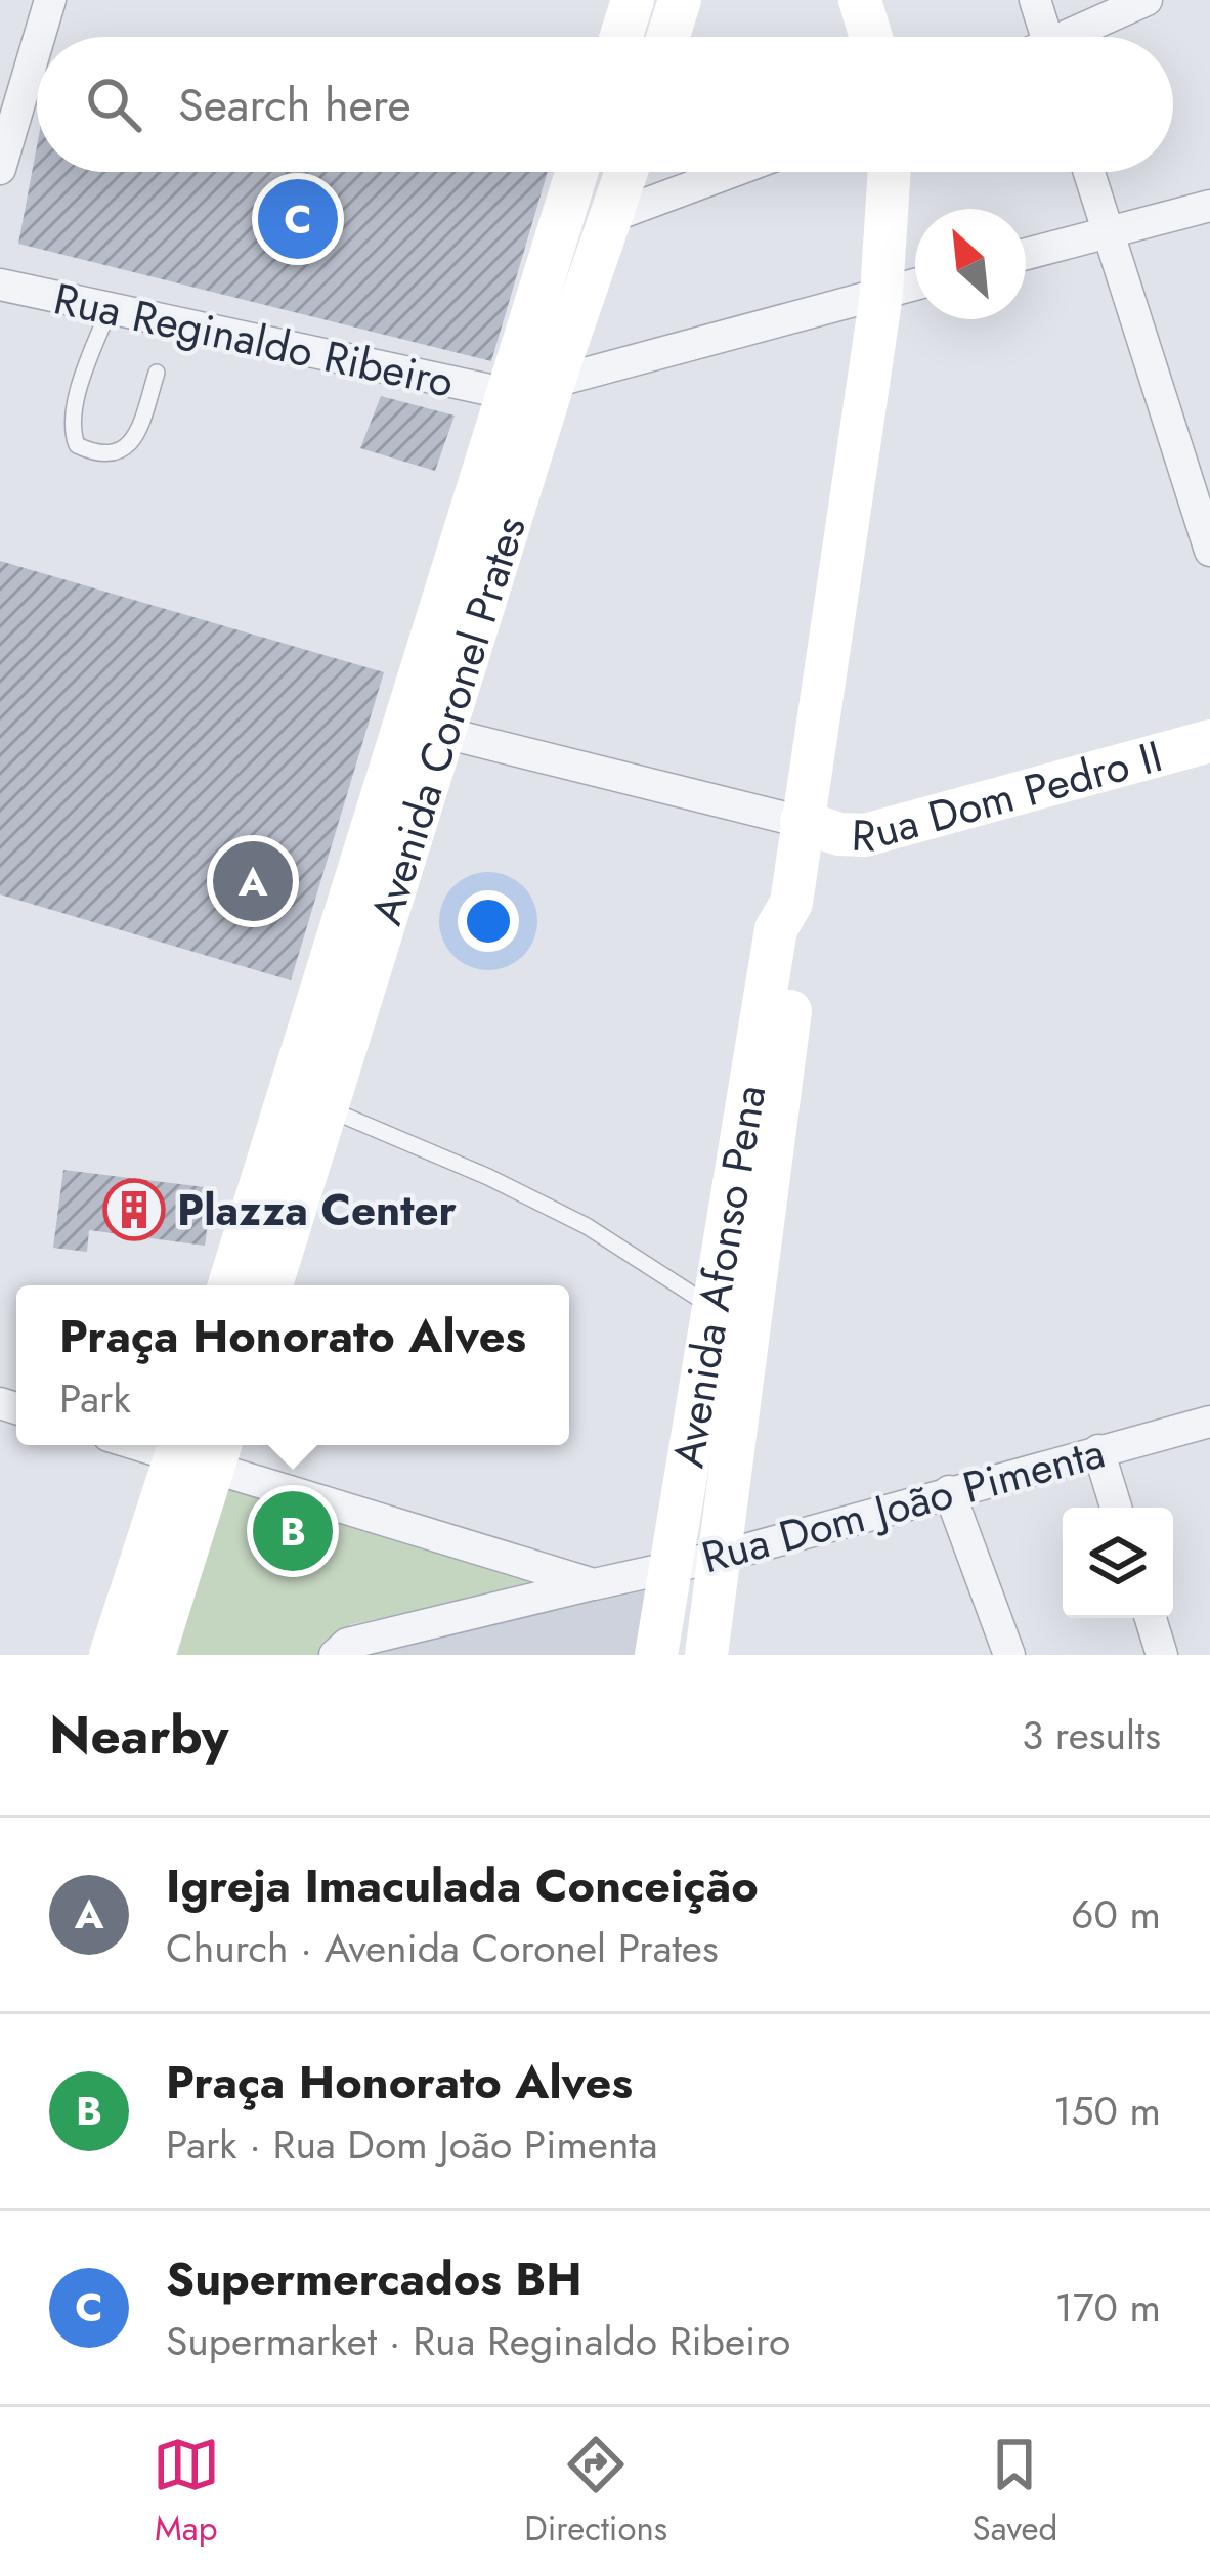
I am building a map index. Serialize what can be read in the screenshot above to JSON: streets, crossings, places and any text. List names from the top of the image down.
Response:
{
  "streets": {
    "main road": ["Avenida Coronel Prates", "Rua Dom Pedro II", "Avenida Afonso Pena"],
    "street": ["Rua Reginaldo Ribeiro", "Rua Dom João Pimenta"]
  },
  "crossings": [
    ["Rua Reginaldo Ribeiro", "Avenida Coronel Prates"],
    ["Rua Dom Pedro II", "Avenida Afonso Pena"],
    ["Avenida Afonso Pena", "Rua Dom João Pimenta"]
  ],
  "places": {
    "building": ["Plazza Center"]
  },
  "north": "top left",
  "page": {
    "search": "Search here",
    "pins": ["C", "A", "B"],
    "popup": ["Praça Honorato Alves", "Park"],
    "heading": ["Nearby", "3 results"],
    "list": [
      {
        "mark": "A",
        "name": "Igreja Imaculada Conceição",
        "note": "Church · Avenida Coronel Prates",
        "value": "60 m"
      },
      {
        "mark": "B",
        "name": "Praça Honorato Alves",
        "note": "Park · Rua Dom João Pimenta",
        "value": "150 m"
      },
      {
        "mark": "C",
        "name": "Supermercados BH",
        "note": "Supermarket · Rua Reginaldo Ribeiro",
        "value": "170 m"
      }
    ],
    "nav": ["Map", "Directions", "Saved"]
  }
}
